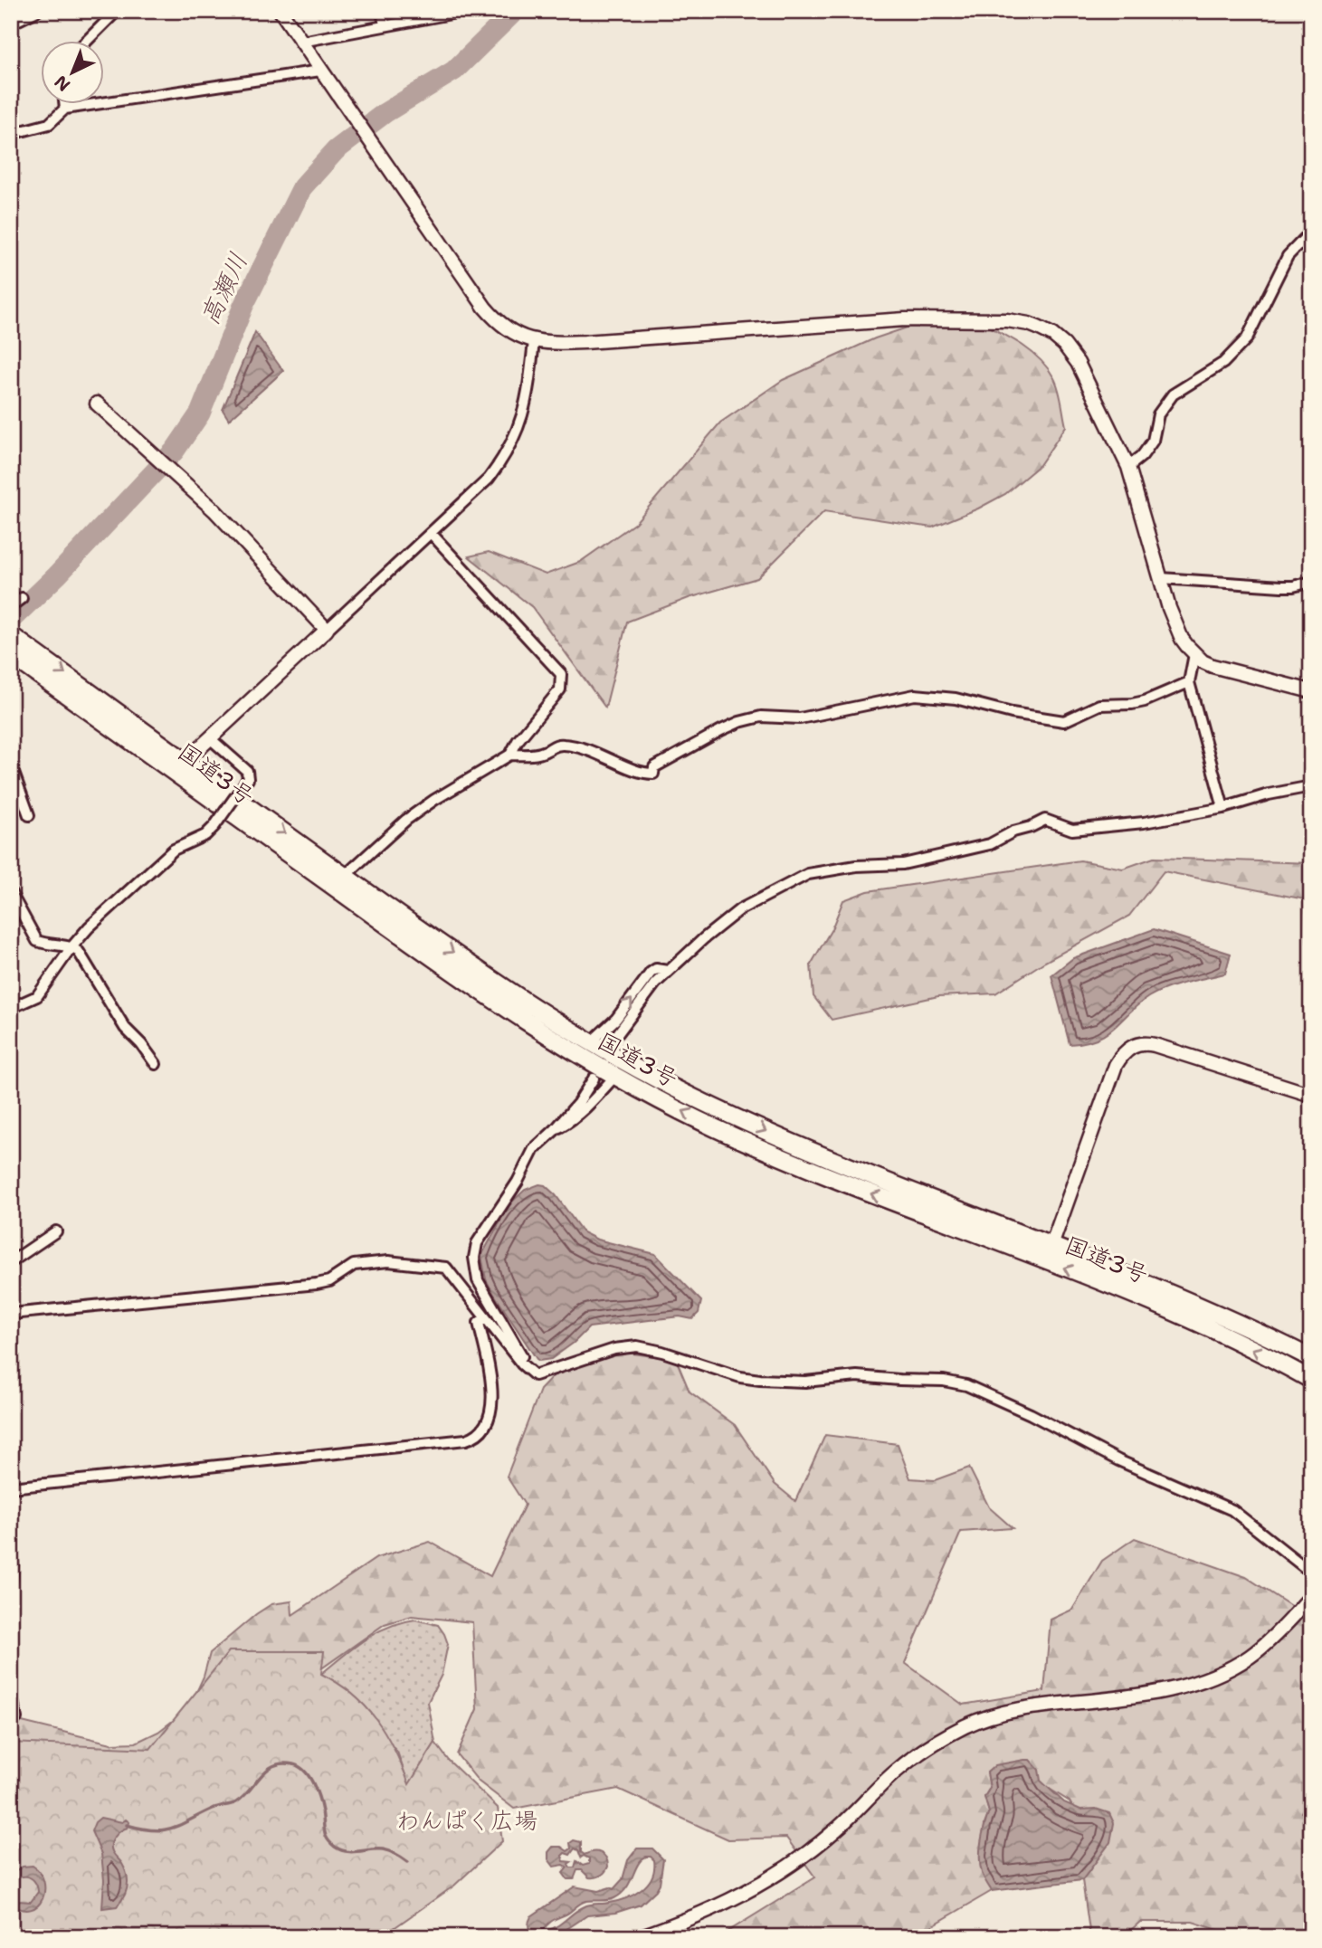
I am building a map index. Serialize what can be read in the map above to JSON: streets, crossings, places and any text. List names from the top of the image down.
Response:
{
  "streets": {
    "highway": ["国道3号"]
  },
  "water": ["高瀬川"],
  "parks": ["わんぱく広場"],
  "north": "bottom left"
}
